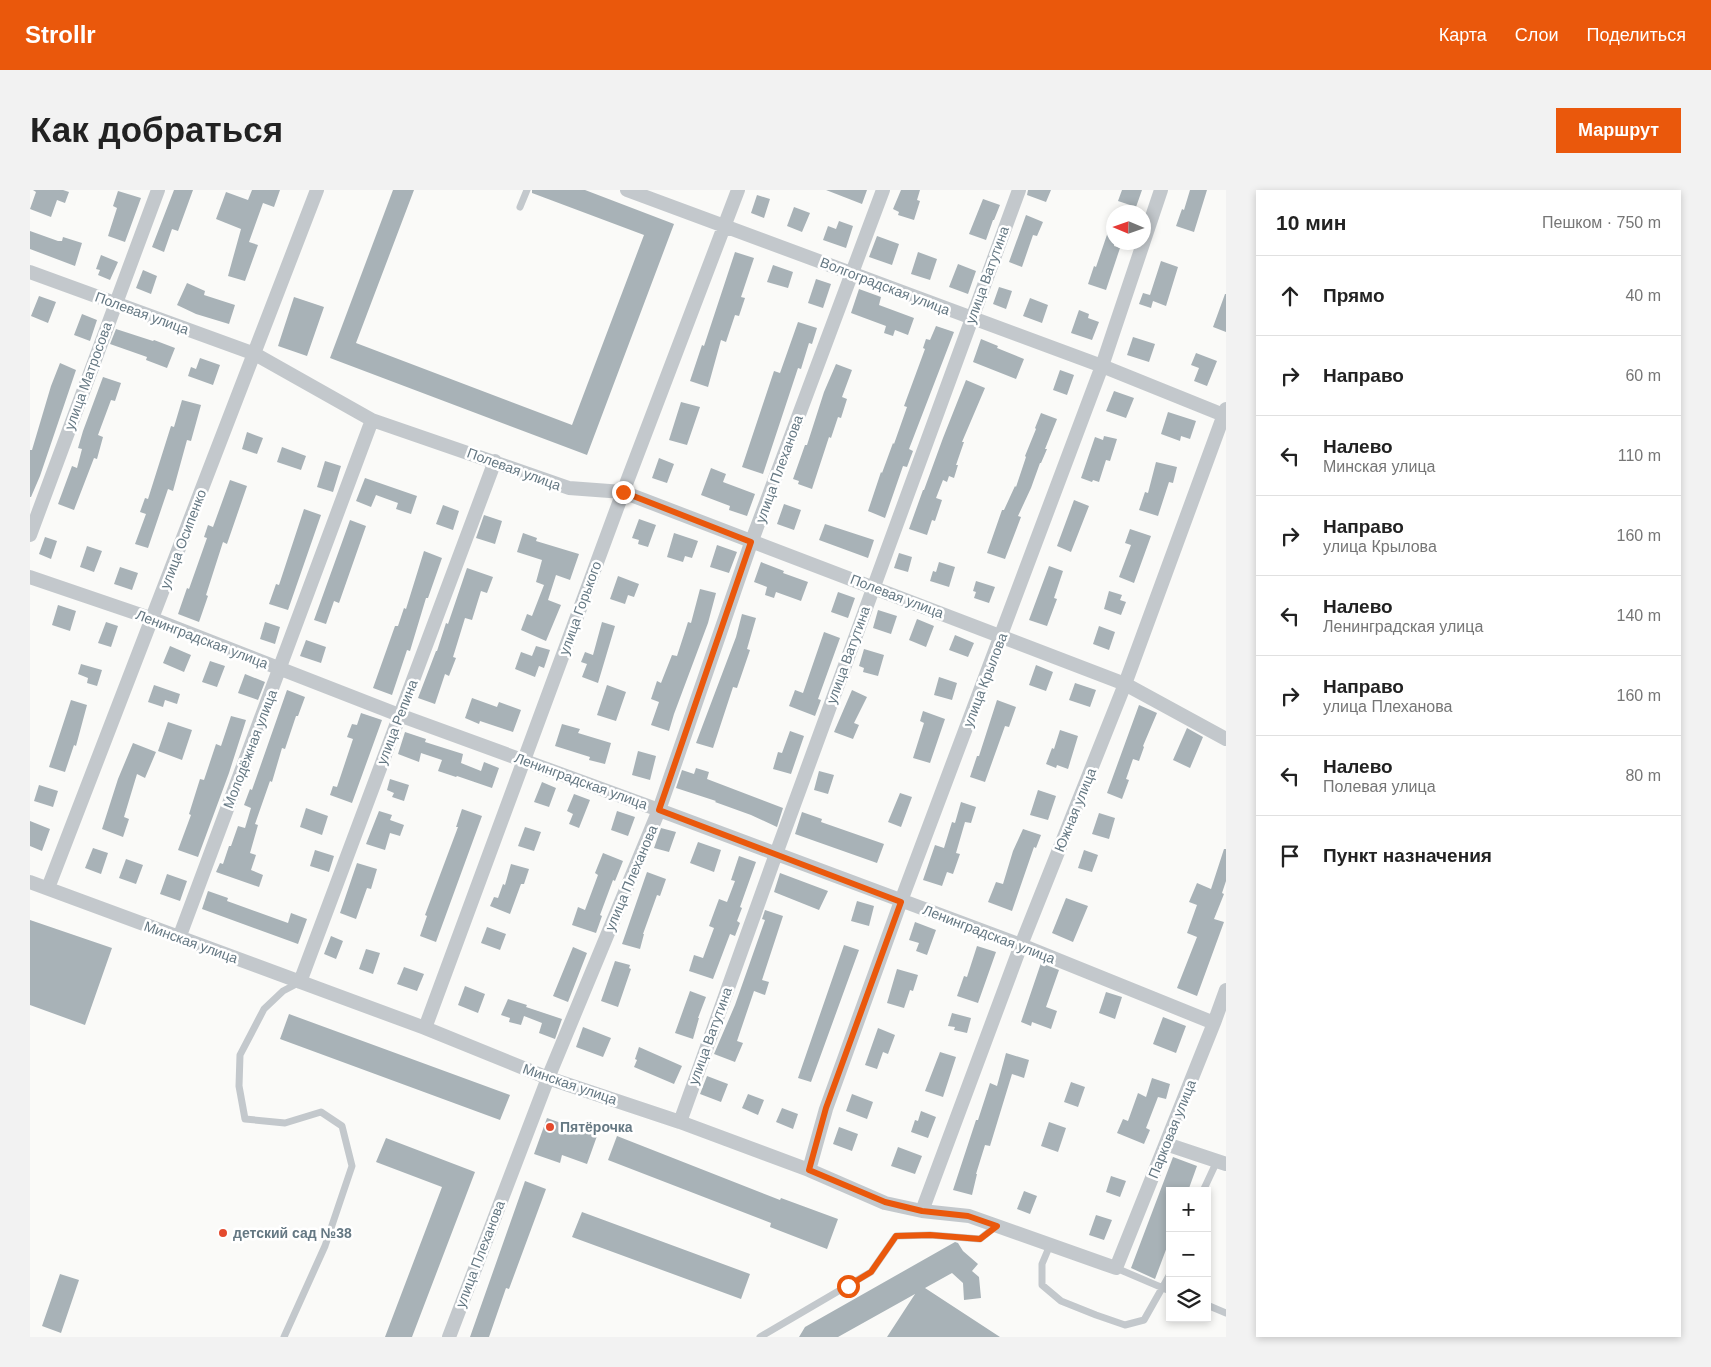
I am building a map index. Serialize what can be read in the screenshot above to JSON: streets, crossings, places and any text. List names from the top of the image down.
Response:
{
  "streets": {
    "street": [
      "улица Ватутина",
      "Волгоградская улица",
      "Полевая улица",
      "улица Матросова",
      "улица Плеханова",
      "улица Осипенко",
      "улица Горького",
      "Ленинградская улица",
      "улица Крылова",
      "улица Репина",
      "Молодёжная улица",
      "Южная улица",
      "Минская улица",
      "Парковая улица"
    ]
  },
  "crossings": [
    ["улица Ватутина", "Волгоградская улица"],
    ["улица Ватутина", "Полевая улица"],
    ["улица Ватутина", "Ленинградская улица"],
    ["улица Ватутина", "Минская улица"],
    ["Волгоградская улица", "улица Плеханова"],
    ["Волгоградская улица", "улица Горького"],
    ["Волгоградская улица", "улица Крылова"],
    ["Волгоградская улица", "Южная улица"],
    ["Полевая улица", "улица Матросова"],
    ["Полевая улица", "улица Плеханова"],
    ["Полевая улица", "улица Осипенко"],
    ["Полевая улица", "улица Горького"],
    ["Полевая улица", "улица Крылова"],
    ["Полевая улица", "улица Репина"],
    ["Полевая улица", "Молодёжная улица"],
    ["Полевая улица", "Южная улица"],
    ["улица Плеханова", "Ленинградская улица"],
    ["улица Плеханова", "Минская улица"],
    ["улица Осипенко", "Ленинградская улица"],
    ["улица Осипенко", "Минская улица"],
    ["улица Горького", "Ленинградская улица"],
    ["улица Горького", "Минская улица"],
    ["Ленинградская улица", "улица Крылова"],
    ["Ленинградская улица", "улица Репина"],
    ["Ленинградская улица", "Молодёжная улица"],
    ["Ленинградская улица", "Южная улица"],
    ["Ленинградская улица", "Парковая улица"],
    ["улица Крылова", "Минская улица"],
    ["улица Репина", "Минская улица"],
    ["Молодёжная улица", "Минская улица"],
    ["Южная улица", "Минская улица"],
    ["Минская улица", "Парковая улица"]
  ],
  "places": ["Пятёрочка", "детский сад №38"],
  "north": "left",
  "page": {
    "header": "Strollr",
    "nav": ["Карта", "Слои", "Поделиться"],
    "buttons": "Маршрут",
    "title": "Как добраться",
    "heading": ["10 мин", "Пешком · 750 m"],
    "list": [
      ["Прямо", "40 m"],
      ["Направо", "60 m"],
      ["Налево", "Минская улица", "110 m"],
      ["Направо", "улица Крылова", "160 m"],
      ["Налево", "Ленинградская улица", "140 m"],
      ["Направо", "улица Плеханова", "160 m"],
      ["Налево", "Полевая улица", "80 m"],
      "Пункт назначения"
    ],
    "map_buttons": ["+", "−"]
  }
}
